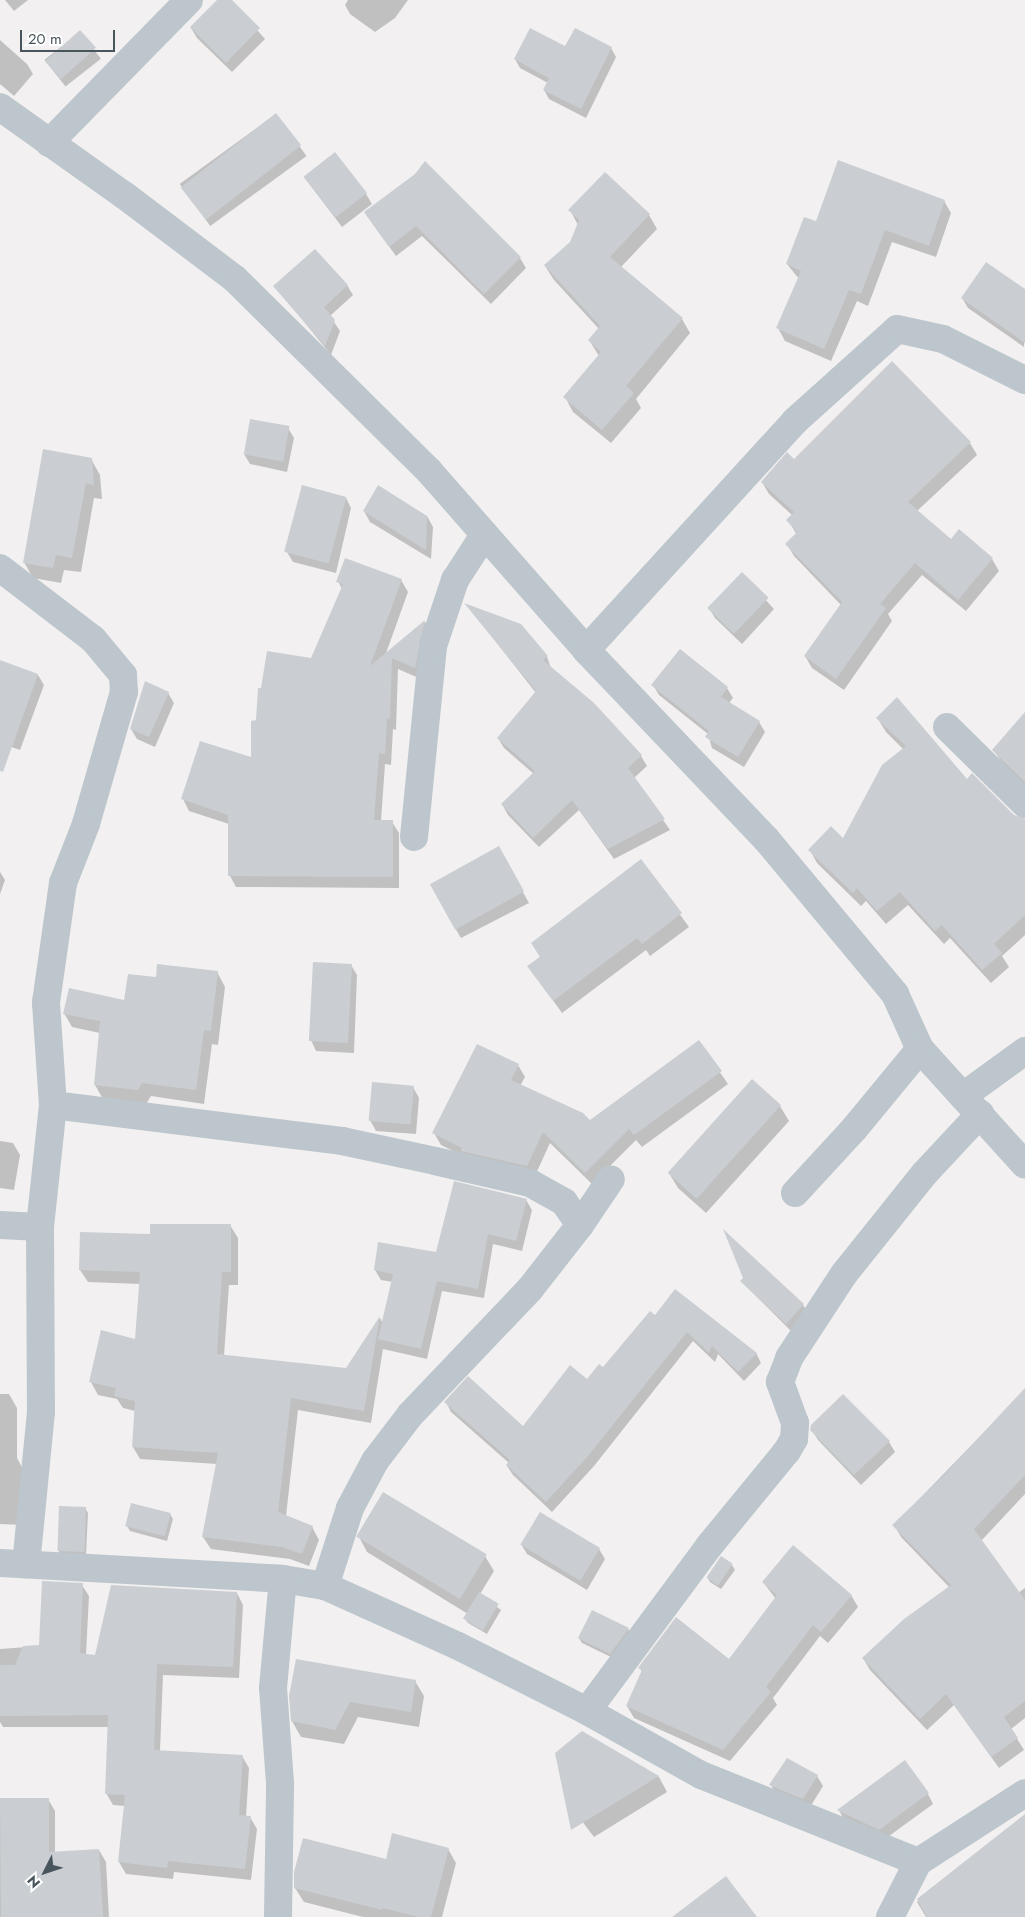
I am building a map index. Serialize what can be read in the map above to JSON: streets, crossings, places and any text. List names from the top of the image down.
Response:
{
  "scale_bar": "20 m",
  "north": "bottom left"
}
